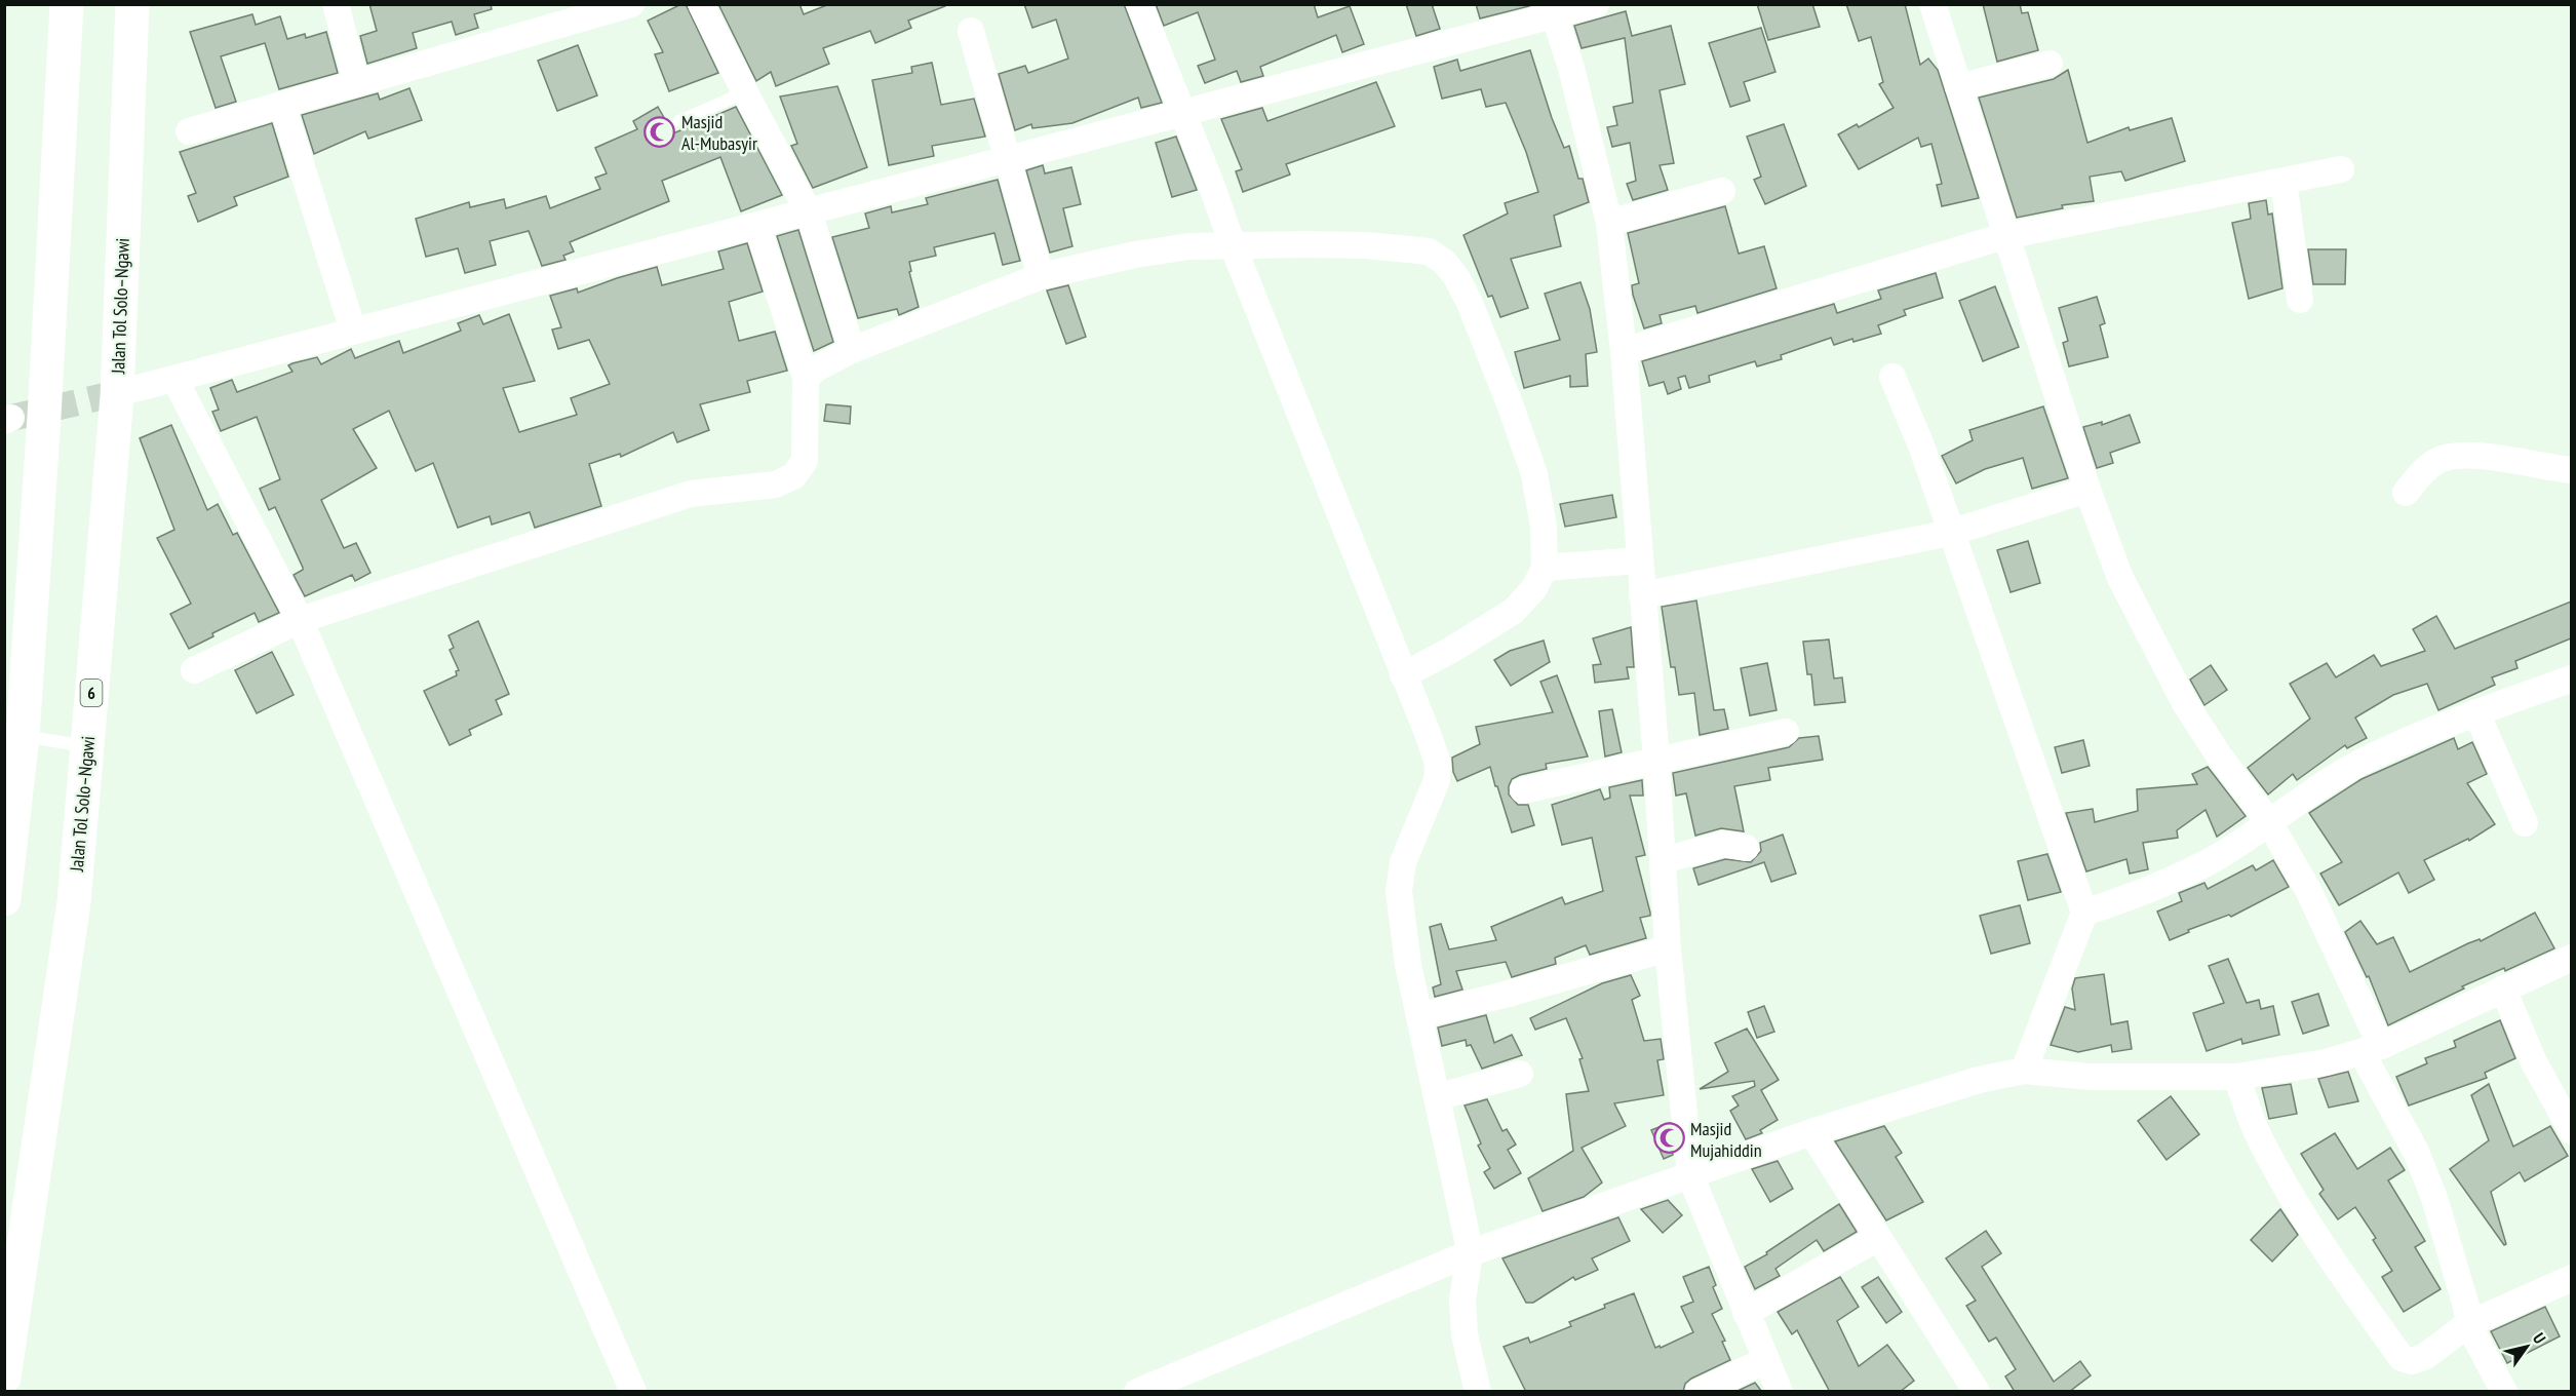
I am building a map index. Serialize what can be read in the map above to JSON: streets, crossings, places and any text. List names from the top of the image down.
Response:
{
  "streets": {
    "highway": ["Jalan Tol Solo–Ngawi", "6"]
  },
  "places": {
    "mosque": ["Masjid Al-Mubasyir", "Masjid Mujahiddin"]
  },
  "north": "top right"
}
